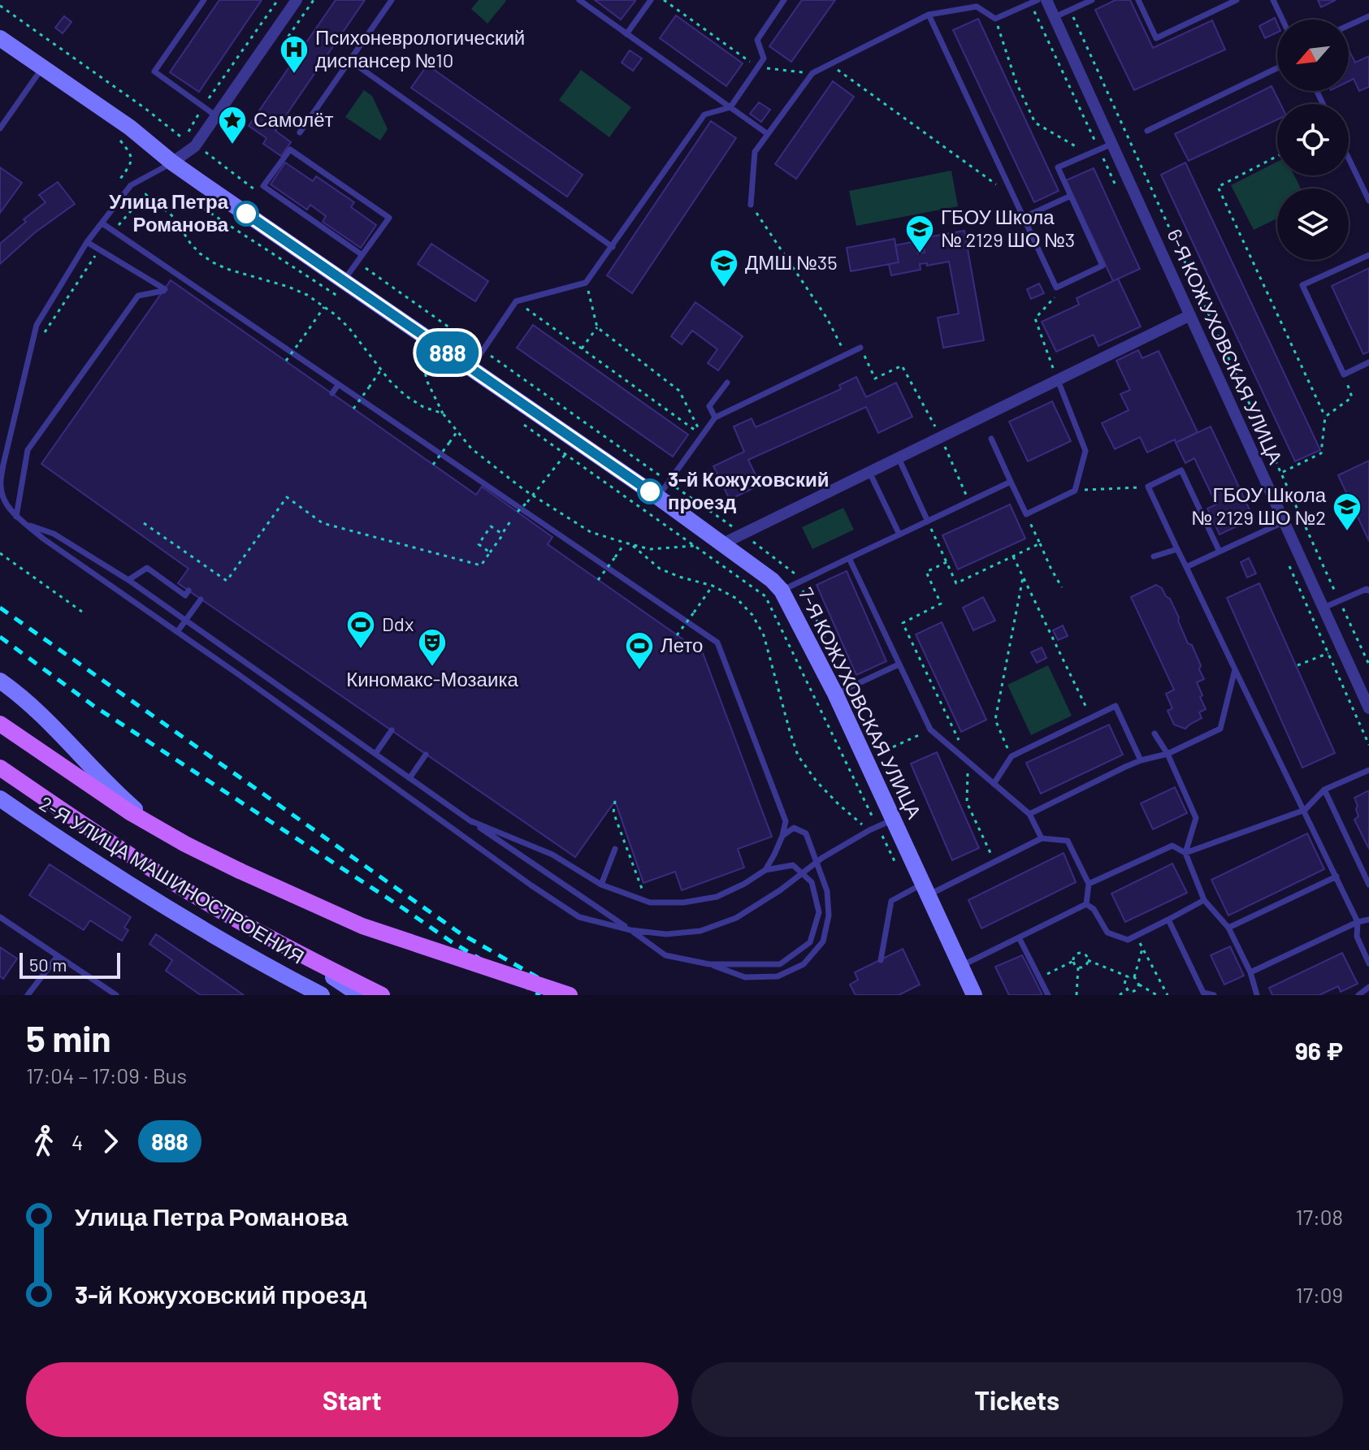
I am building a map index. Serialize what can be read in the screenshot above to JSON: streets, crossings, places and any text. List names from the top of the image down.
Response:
{
  "streets": {
    "street": ["6-Я КОЖУХОВСКАЯ УЛИЦА", "7-Я КОЖУХОВСКАЯ УЛИЦА", "2-Я УЛИЦА МАШИНОСТРОЕНИЯ"]
  },
  "places": {
    "hospital": ["Психоневрологический диспансер №10"],
    "place": ["Самолёт"],
    "other": ["Улица Петра Романова", "3-й Кожуховский проезд"],
    "school or university": ["ГБОУ Школа № 2129 ШО №3", "ДМШ №35", "ГБОУ Школа № 2129 ШО №2"],
    "sports": ["Ddx", "Лето"],
    "theatre": ["Киномакс-Мозаика"]
  },
  "lines": ["bus line 888"],
  "scale_bar": "50 m",
  "north": "bottom left",
  "page": {
    "on_map": "888",
    "scale": "50 m",
    "heading": ["5 min", "17:04 – 17:09 · Bus", "96 ₽"],
    "legs": ["4", "888"],
    "list": [
      {
        "name": "Улица Петра Романова",
        "value": "17:08"
      },
      {
        "name": "3-й Кожуховский проезд",
        "value": "17:09"
      }
    ],
    "buttons": ["Start", "Tickets"]
  }
}
